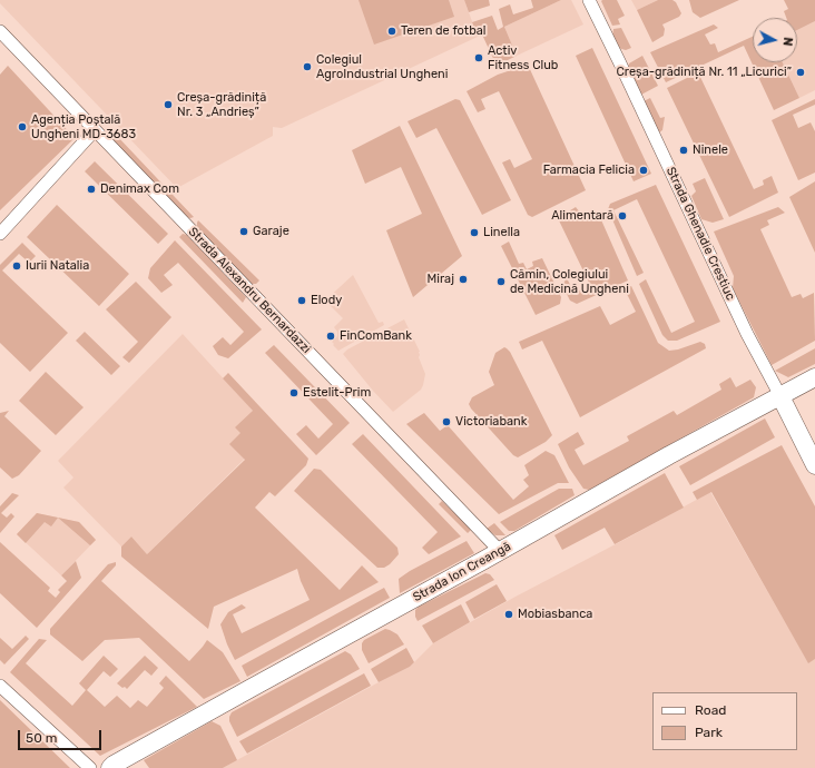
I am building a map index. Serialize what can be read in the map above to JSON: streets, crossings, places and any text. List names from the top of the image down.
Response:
{
  "streets": {
    "street": ["Strada Ghenadie Crestiuc", "Strada Alexandru Bernardazzi", "Strada Ion Creangă"]
  },
  "crossings": [
    ["Strada Ghenadie Crestiuc", "Strada Ion Creangă"],
    ["Strada Alexandru Bernardazzi", "Strada Ion Creangă"]
  ],
  "places": [
    "Teren de fotbal",
    "Activ Fitness Club",
    "Colegiul AgroIndustrial Ungheni",
    "Creșa-grădiniță Nr. 11 „Licurici”",
    "Creșa-grădiniță Nr. 3 „Andrieș”",
    "Agenția Poștală Ungheni MD-3683",
    "Ninele",
    "Farmacia Felicia",
    "Denimax Com",
    "Alimentară",
    "Garaje",
    "Linella",
    "Iurii Natalia",
    "Miraj",
    "Cămin, Colegiului de Medicină Ungheni",
    "Elody",
    "FinComBank",
    "Estelit-Prim",
    "Victoriabank",
    "Mobiasbanca"
  ],
  "legend": ["Road", "Park"],
  "scale_bar": "50 m",
  "north": "right"
}
